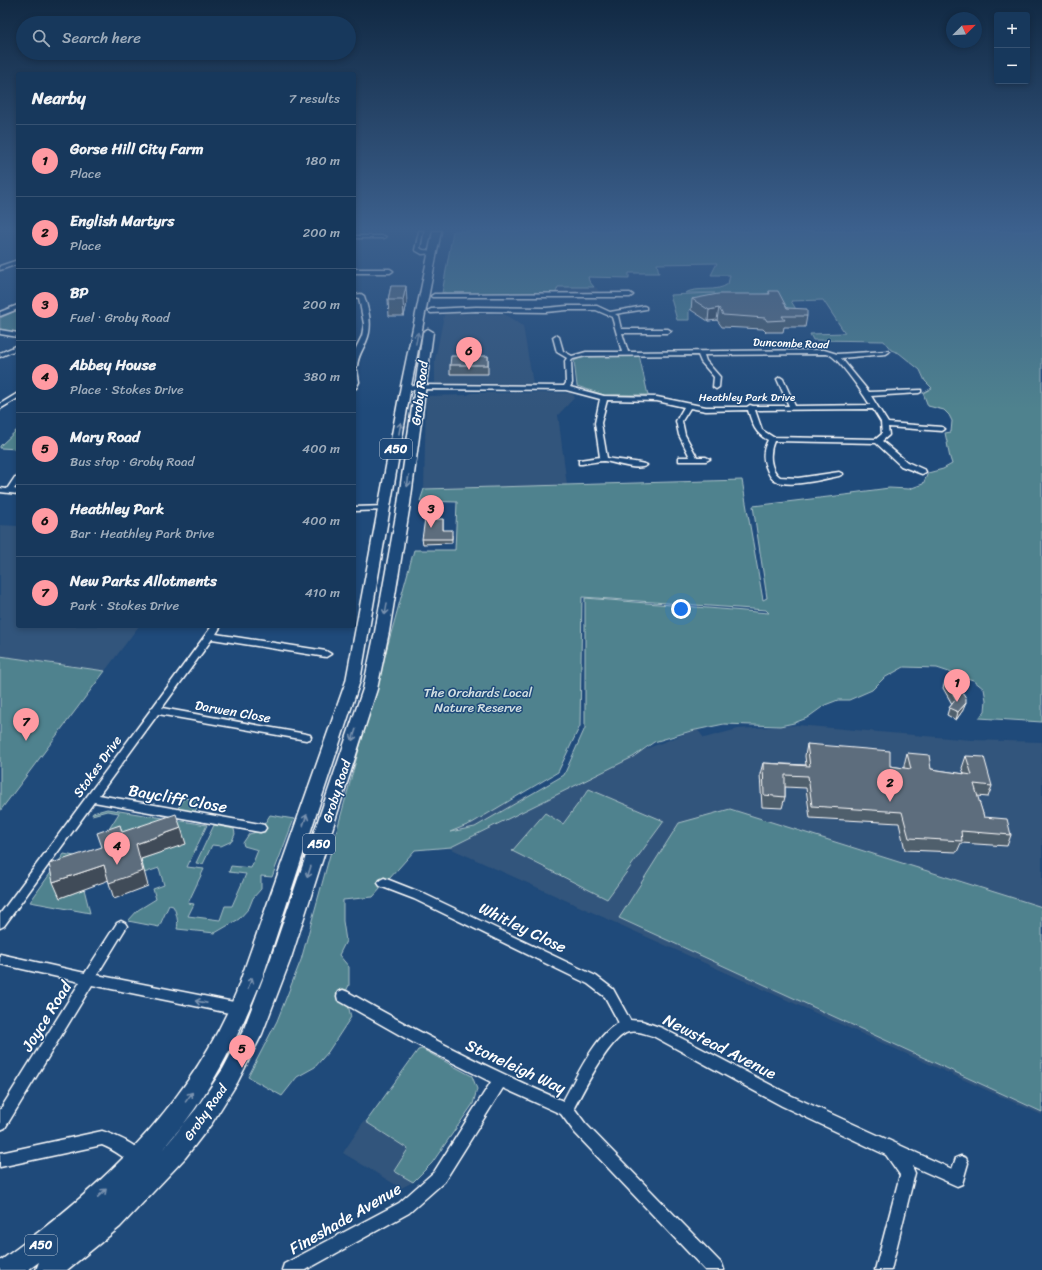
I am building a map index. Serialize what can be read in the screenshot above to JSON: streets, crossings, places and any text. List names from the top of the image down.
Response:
{
  "streets": {
    "main road": ["Groby Road", "A50"],
    "street": [
      "Duncombe Road",
      "Heathley Park Drive",
      "Darwen Close",
      "Stokes Drive",
      "Baycliff Close",
      "Whitley Close",
      "Joyce Road",
      "Newstead Avenue",
      "Stoneleigh Way",
      "Fineshade Avenue"
    ]
  },
  "crossings": [
    ["Duncombe Road", "Heathley Park Drive"],
    ["Groby Road", "Heathley Park Drive"],
    ["Darwen Close", "Stokes Drive"],
    ["Stokes Drive", "Baycliff Close"],
    ["Whitley Close", "Newstead Avenue"],
    ["Stoneleigh Way", "Fineshade Avenue"]
  ],
  "parks": ["The Orchards Local Nature Reserve"],
  "north": "top right",
  "page": {
    "map_buttons": ["+", "−"],
    "search": "Search here",
    "heading": ["Nearby", "7 results"],
    "list": [
      {
        "mark": "1",
        "name": "Gorse Hill City Farm",
        "note": "Place",
        "value": "180 m"
      },
      {
        "mark": "2",
        "name": "English Martyrs",
        "note": "Place",
        "value": "200 m"
      },
      {
        "mark": "3",
        "name": "BP",
        "note": "Fuel · Groby Road",
        "value": "200 m"
      },
      {
        "mark": "4",
        "name": "Abbey House",
        "note": "Place · Stokes Drive",
        "value": "380 m"
      },
      {
        "mark": "5",
        "name": "Mary Road",
        "note": "Bus stop · Groby Road",
        "value": "400 m"
      },
      {
        "mark": "6",
        "name": "Heathley Park",
        "note": "Bar · Heathley Park Drive",
        "value": "400 m"
      },
      {
        "mark": "7",
        "name": "New Parks Allotments",
        "note": "Park · Stokes Drive",
        "value": "410 m"
      }
    ],
    "pins": [
      "6",
      "3",
      "1",
      "7",
      "2",
      "4",
      "5"
    ]
  }
}
